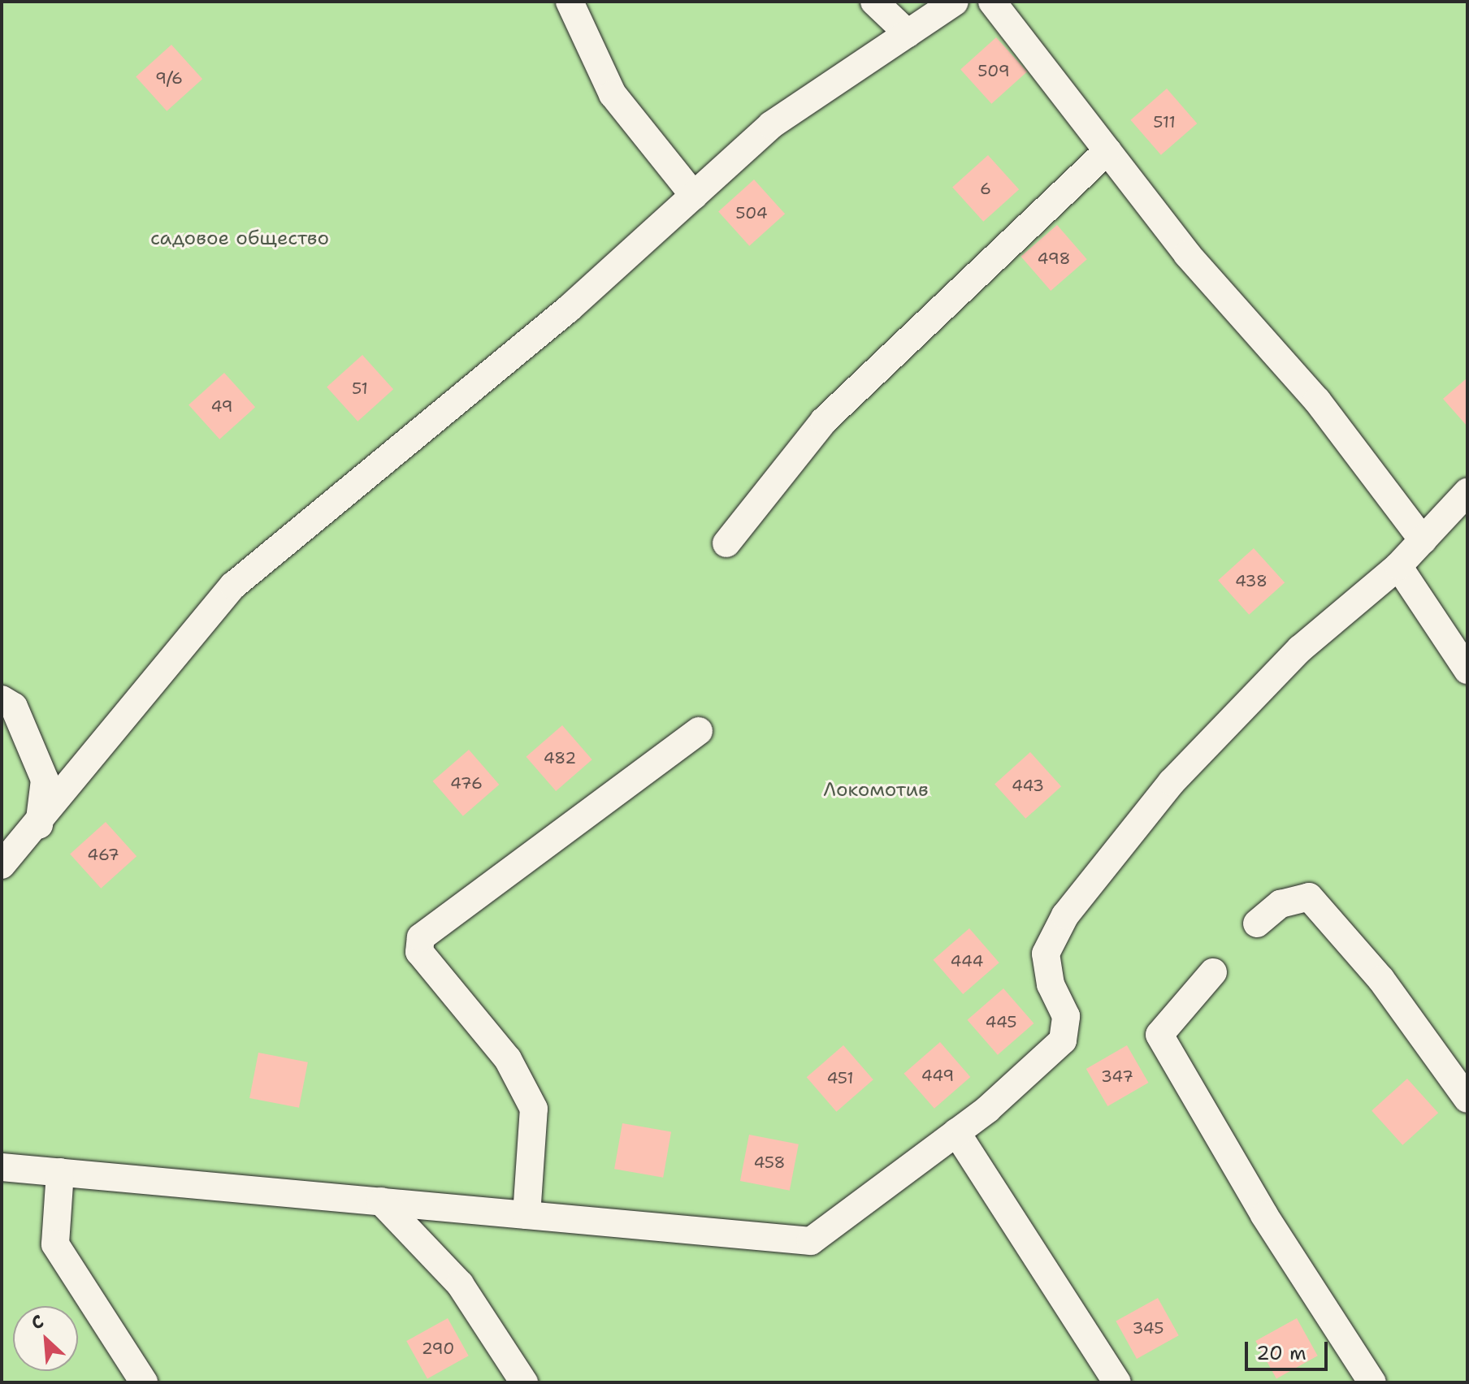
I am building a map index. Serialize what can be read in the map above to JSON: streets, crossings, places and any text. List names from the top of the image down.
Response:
{
  "parks": ["садовое общество", "Локомотив"],
  "house_numbers": [
    "509",
    "9/6",
    "511",
    "6",
    "504",
    "498",
    "51",
    "49",
    "438",
    "482",
    "476",
    "443",
    "467",
    "444",
    "445",
    "449",
    "347",
    "451",
    "458",
    "345",
    "290"
  ],
  "scale_bar": "20 m",
  "north": "top left"
}
